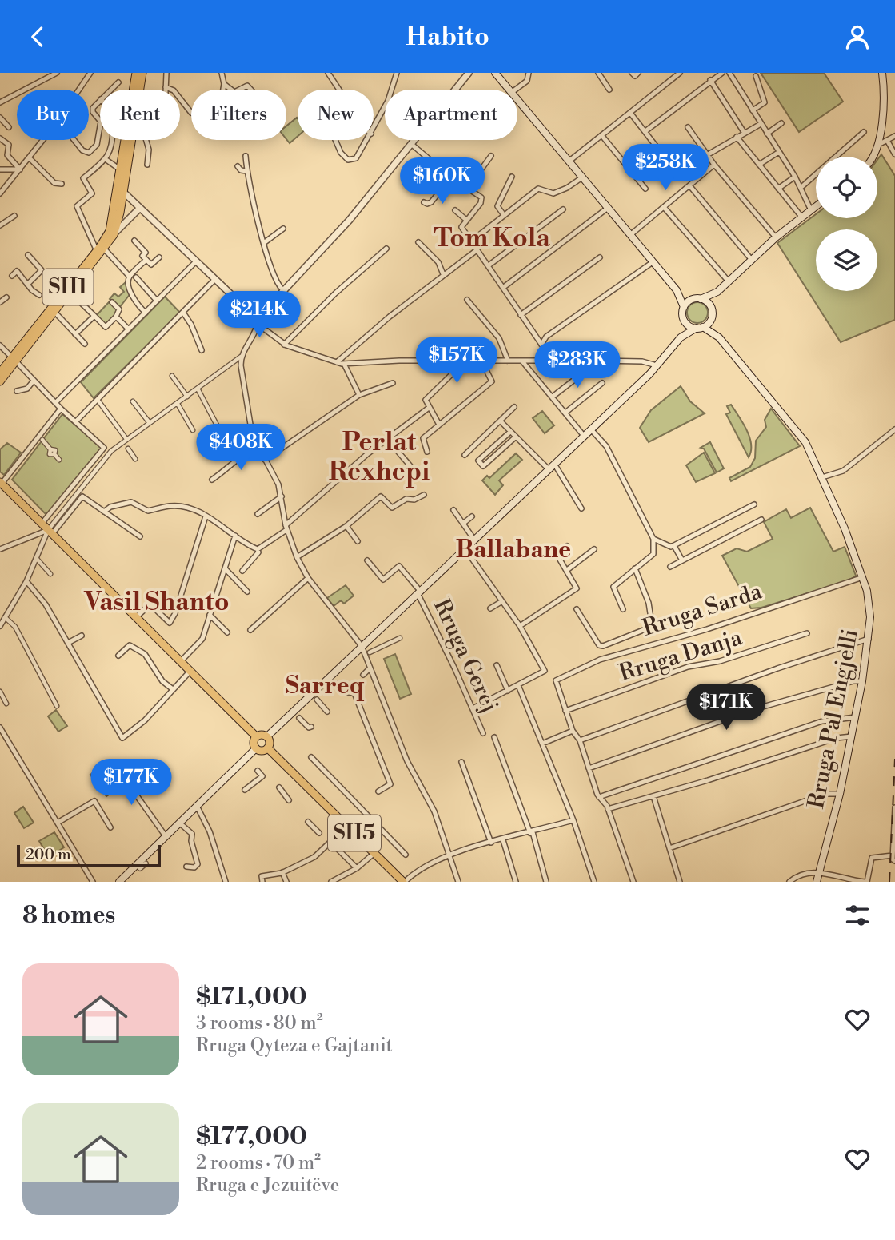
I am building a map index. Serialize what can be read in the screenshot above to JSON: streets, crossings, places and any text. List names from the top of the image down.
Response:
{
  "streets": {
    "main road": ["SH1", "Rruga Pal Engjelli", "SH5"],
    "street": ["Rruga Sarda", "Rruga Gerej", "Rruga Danja"]
  },
  "crossings": [
    ["Rruga Sarda", "Rruga Danja"],
    ["Rruga Sarda", "Rruga Pal Engjelli"]
  ],
  "districts": [
    "Tom Kola",
    "Perlat Rexhepi",
    "Ballabane",
    "Vasil Shanto",
    "Sarreq"
  ],
  "scale_bar": "200 m",
  "page": {
    "header": "Habito",
    "chip": [
      "Buy",
      "Rent",
      "Filters",
      "New",
      "Apartment"
    ],
    "price": [
      "$258K",
      "$160K",
      "$214K",
      "$157K",
      "$283K",
      "$408K",
      "$171K",
      "$177K"
    ],
    "scale": "200 m",
    "heading": "8 homes",
    "list": [
      {
        "name": "$171,000",
        "note": "3 rooms · 80 m² · Rruga Qyteza e Gajtanit"
      },
      {
        "name": "$177,000",
        "note": "2 rooms · 70 m² · Rruga e Jezuitëve"
      }
    ]
  }
}
